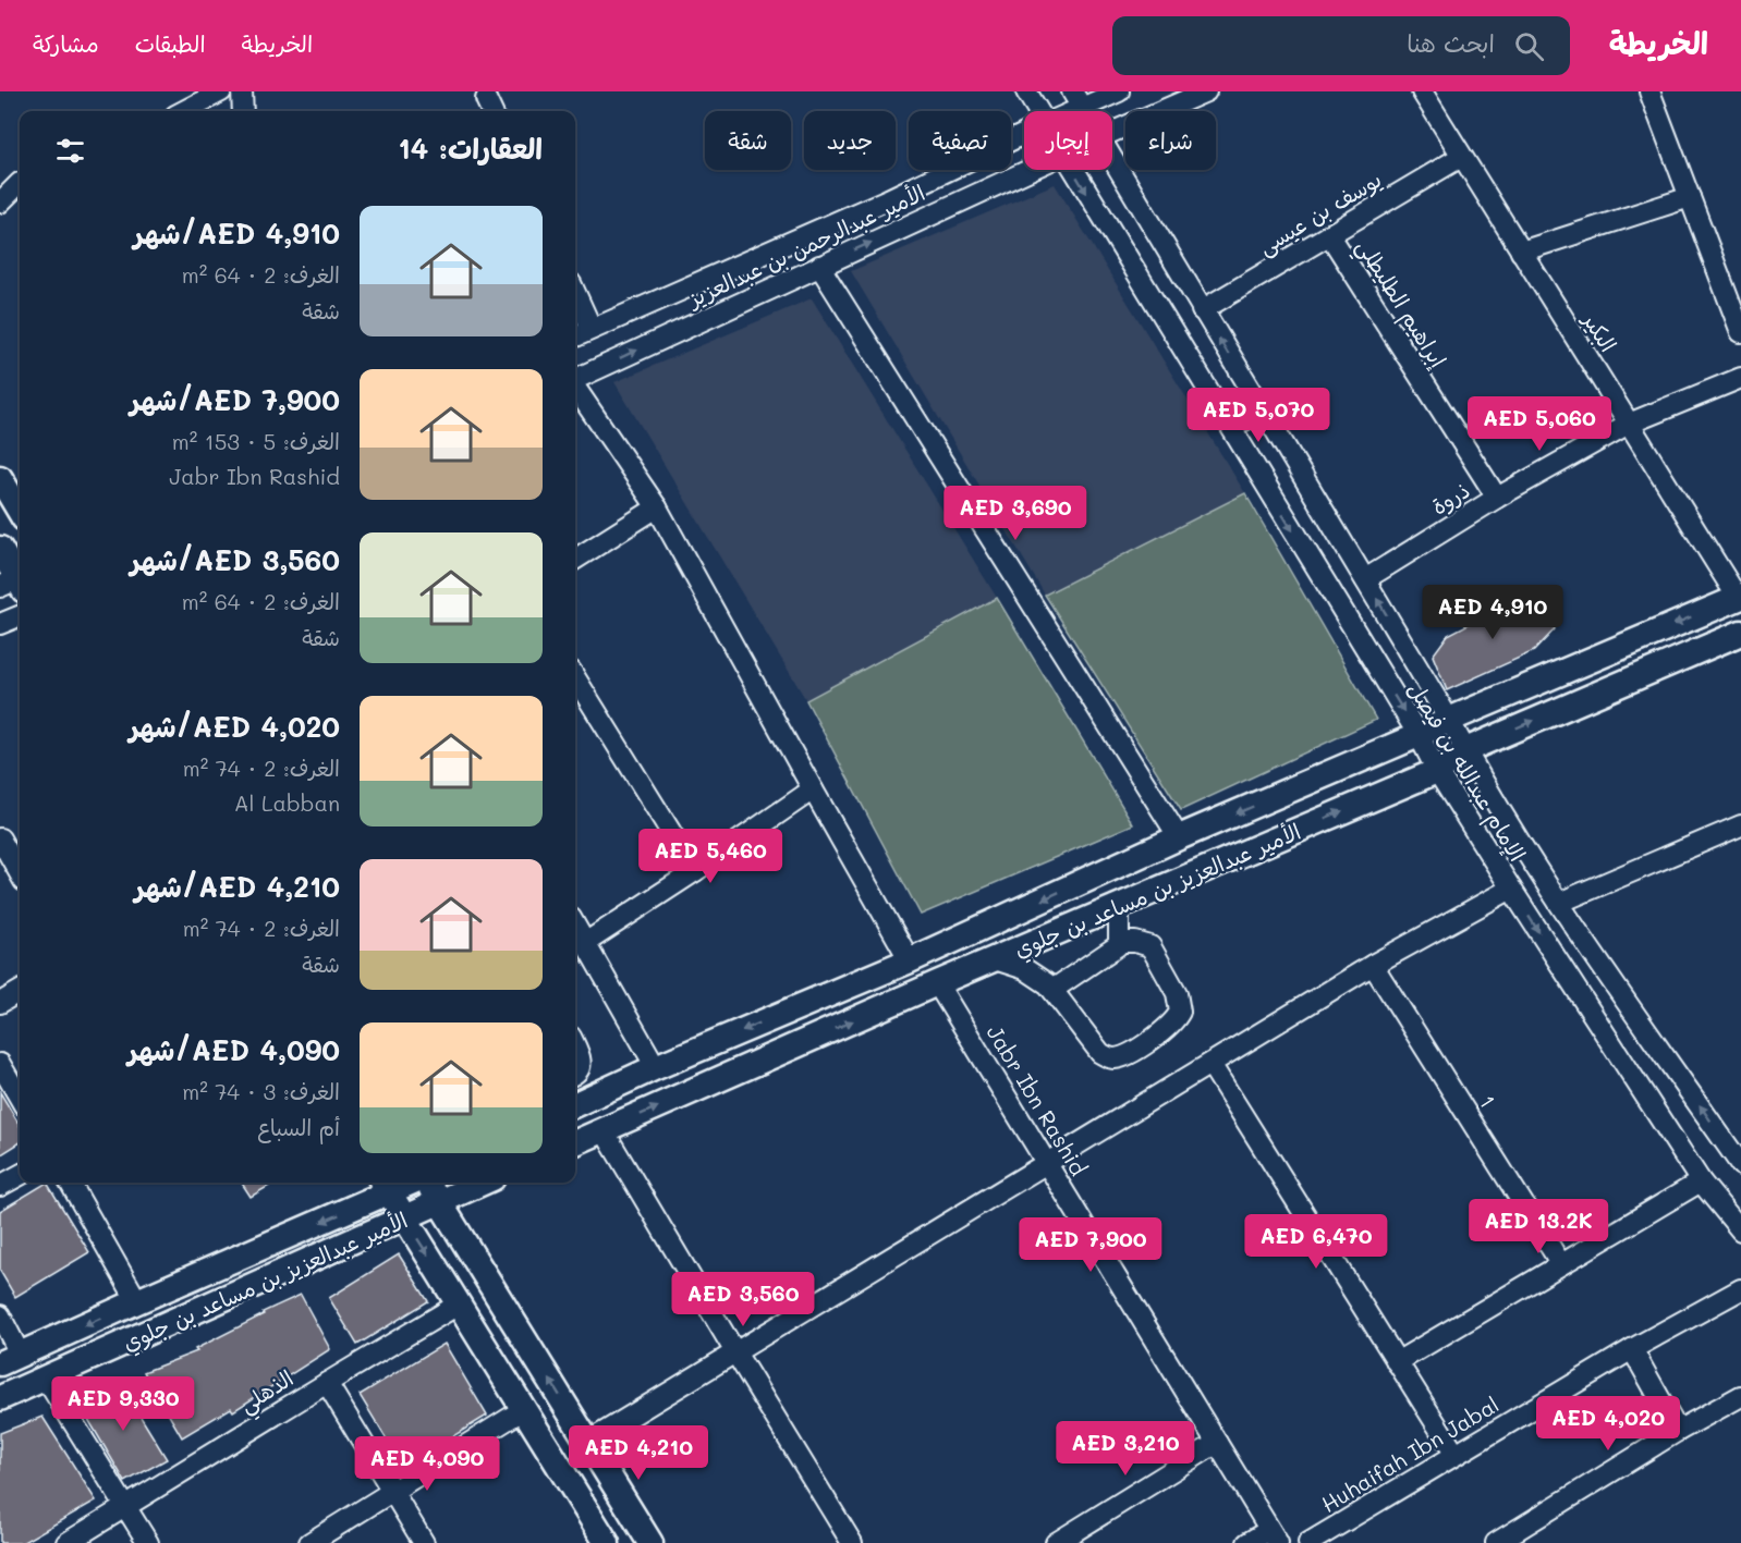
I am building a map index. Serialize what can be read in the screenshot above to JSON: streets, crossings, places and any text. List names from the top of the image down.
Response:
{
  "streets": {
    "main road": ["الأمير عبدالعزيز بن مساعد بن جلوي"],
    "street": [
      "يوسف بن عيسى",
      "الأمير عبدالرحمن بن عبدالعزيز",
      "إبراهيم الطليطلي",
      "البكير",
      "ذروة",
      "الإمام عبدالله بن فيصل",
      "Jabr Ibn Rashid",
      "1",
      "الذهلي",
      "Huhaifah Ibn Jabal"
    ]
  },
  "crossings": [
    ["يوسف بن عيسى", "إبراهيم الطليطلي"],
    ["يوسف بن عيسى", "البكير"],
    ["يوسف بن عيسى", "الإمام عبدالله بن فيصل"],
    ["إبراهيم الطليطلي", "ذروة"],
    ["البكير", "ذروة"],
    ["البكير", "الأمير عبدالعزيز بن مساعد بن جلوي"],
    ["ذروة", "الإمام عبدالله بن فيصل"],
    ["الإمام عبدالله بن فيصل", "الأمير عبدالعزيز بن مساعد بن جلوي"],
    ["الأمير عبدالعزيز بن مساعد بن جلوي", "Jabr Ibn Rashid"]
  ],
  "page": {
    "header": "الخريطة",
    "search": "ابحث هنا",
    "nav": ["الخريطة", "الطبقات", "مشاركة"],
    "chip": [
      "شراء",
      "إيجار",
      "تصفية",
      "جديد",
      "شقة"
    ],
    "heading": "العقارات: 14",
    "list": [
      {
        "name": "AED 4,910/شهر",
        "note": "الغرف: 2 · 64 m² · شقة"
      },
      {
        "name": "AED 7,900/شهر",
        "note": "الغرف: 5 · 153 m² · Jabr Ibn Rashid"
      },
      {
        "name": "AED 3,560/شهر",
        "note": "الغرف: 2 · 64 m² · شقة"
      },
      {
        "name": "AED 4,020/شهر",
        "note": "الغرف: 2 · 74 m² · Al Labban"
      },
      {
        "name": "AED 4,210/شهر",
        "note": "الغرف: 2 · 74 m² · شقة"
      },
      {
        "name": "AED 4,090/شهر",
        "note": "الغرف: 3 · 74 m² · أم السباع"
      }
    ],
    "price": [
      "AED 5,070",
      "AED 5,060",
      "AED 3,690",
      "AED 4,910",
      "AED 5,460",
      "AED 13.2K",
      "AED 6,470",
      "AED 7,900",
      "AED 3,560",
      "AED 9,330",
      "AED 4,020",
      "AED 3,210",
      "AED 4,210",
      "AED 4,090"
    ]
  }
}
